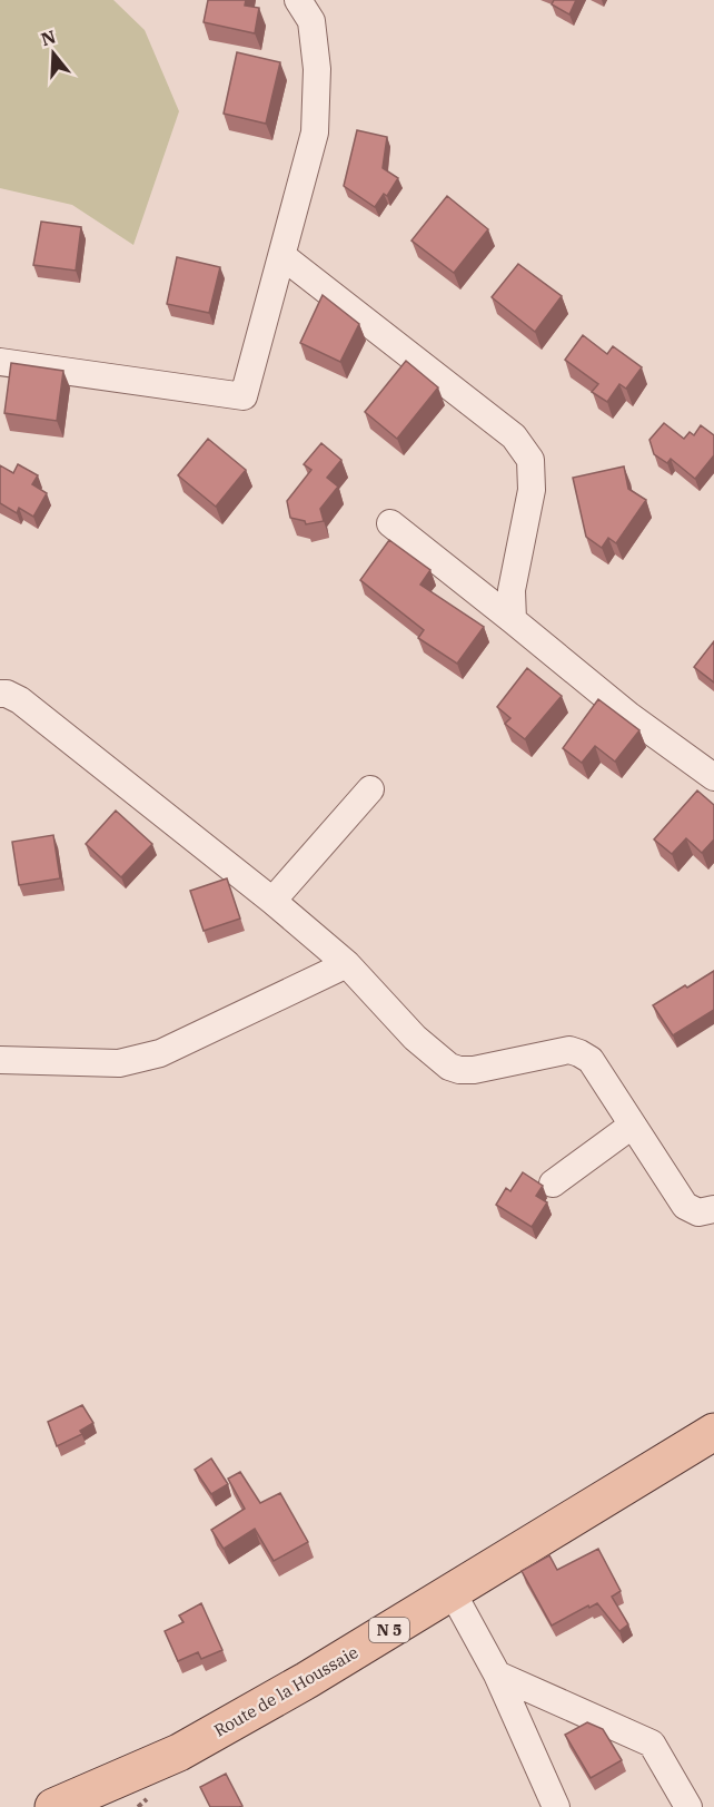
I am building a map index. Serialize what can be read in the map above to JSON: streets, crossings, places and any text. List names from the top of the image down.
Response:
{
  "streets": {
    "main road": ["N 5", "Route de la Houssaie"]
  },
  "north": "top"
}
